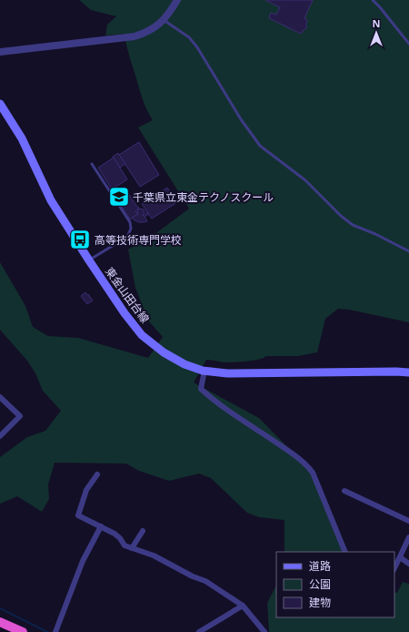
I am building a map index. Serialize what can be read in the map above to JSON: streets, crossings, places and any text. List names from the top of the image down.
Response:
{
  "streets": {
    "main road": ["東金山田台線"]
  },
  "places": {
    "school or university": ["千葉県立東金テクノスクール"],
    "bus stop": ["高等技術専門学校"]
  },
  "legend": ["道路", "公園", "建物"],
  "north": "top"
}
